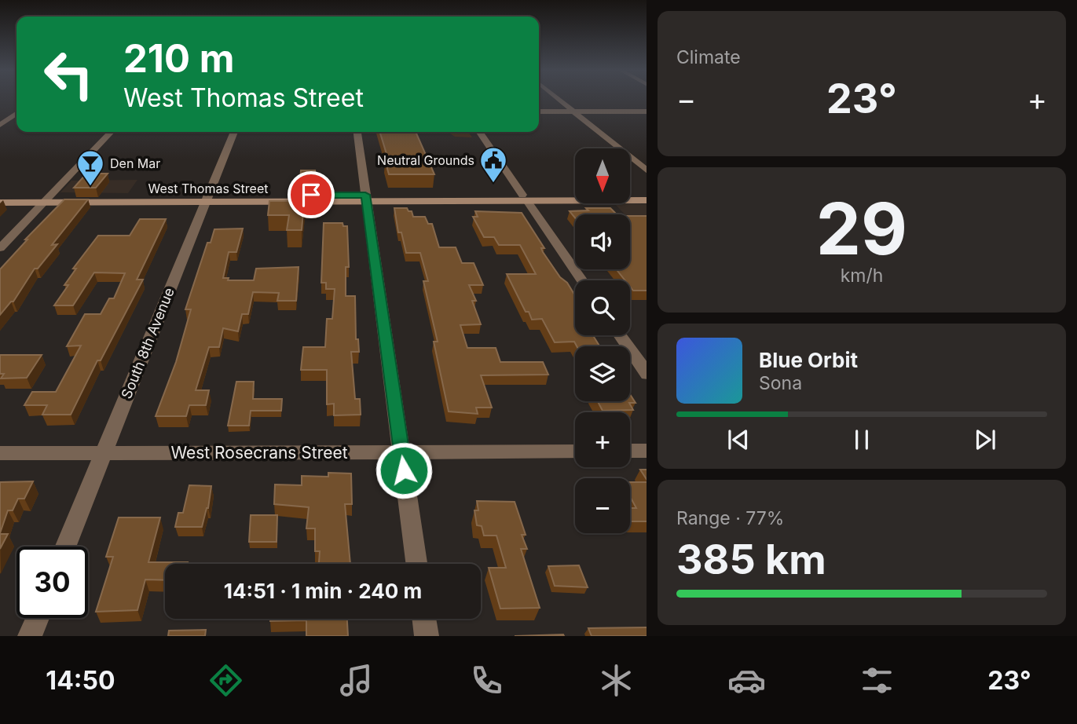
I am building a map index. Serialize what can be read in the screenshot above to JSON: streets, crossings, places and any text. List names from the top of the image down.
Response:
{
  "streets": {
    "main road": ["West Thomas Street"],
    "street": ["South 8th Avenue", "West Rosecrans Street"]
  },
  "crossings": [
    ["West Thomas Street", "South 8th Avenue"],
    ["South 8th Avenue", "West Rosecrans Street"]
  ],
  "places": {
    "public building": ["Neutral Grounds"],
    "bar": ["Den Mar"]
  },
  "north": "bottom",
  "page": {
    "tile": [
      "Climate",
      ["29", "km/h"],
      ["Range · 77%", "385 km"]
    ],
    "turn": ["210 m", "West Thomas Street"],
    "heat": ["−", "23°", "+"],
    "map_buttons": ["+", "−"],
    "song": ["Blue Orbit", "Sona"],
    "limit": "30",
    "trip": "14:51 · 1 min · 240 m",
    "tabs": ["14:50", "23°"]
  }
}
